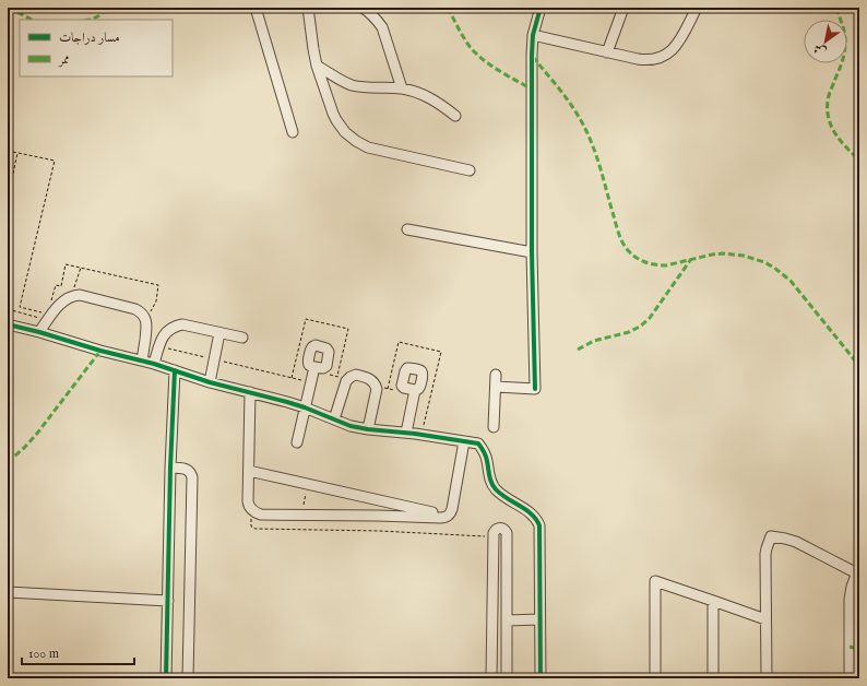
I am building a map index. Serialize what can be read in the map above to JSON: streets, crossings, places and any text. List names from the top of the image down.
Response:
{
  "legend": ["مسار دراجات", "ممر"],
  "scale_bar": "100 m",
  "north": "bottom left"
}
